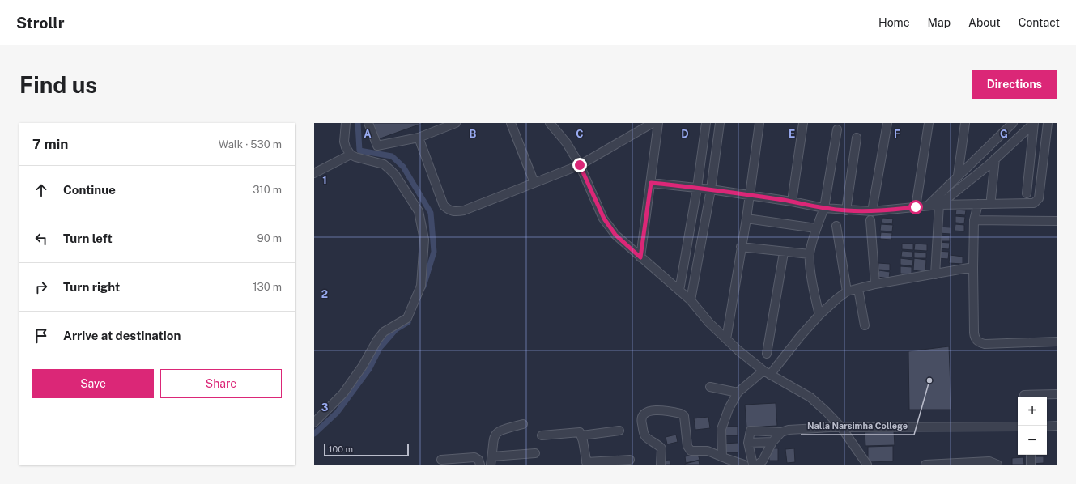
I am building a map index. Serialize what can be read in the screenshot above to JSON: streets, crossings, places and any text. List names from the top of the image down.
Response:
{
  "places": ["Nalla Narsimha College"],
  "scale_bar": "100 m",
  "page": {
    "header": "Strollr",
    "nav": [
      "Home",
      "Map",
      "About",
      "Contact"
    ],
    "buttons": [
      "Directions",
      ["Save", "Share"]
    ],
    "title": "Find us",
    "heading": ["7 min", "Walk · 530 m"],
    "list": [
      ["Continue", "310 m"],
      ["Turn left", "90 m"],
      ["Turn right", "130 m"],
      "Arrive at destination"
    ],
    "map_buttons": ["+", "−"],
    "scale": "100 m"
  },
  "grid": {
    "columns": [
      "A",
      "B",
      "C",
      "D",
      "E",
      "F",
      "G"
    ],
    "rows": ["1", "2", "3"]
  }
}
